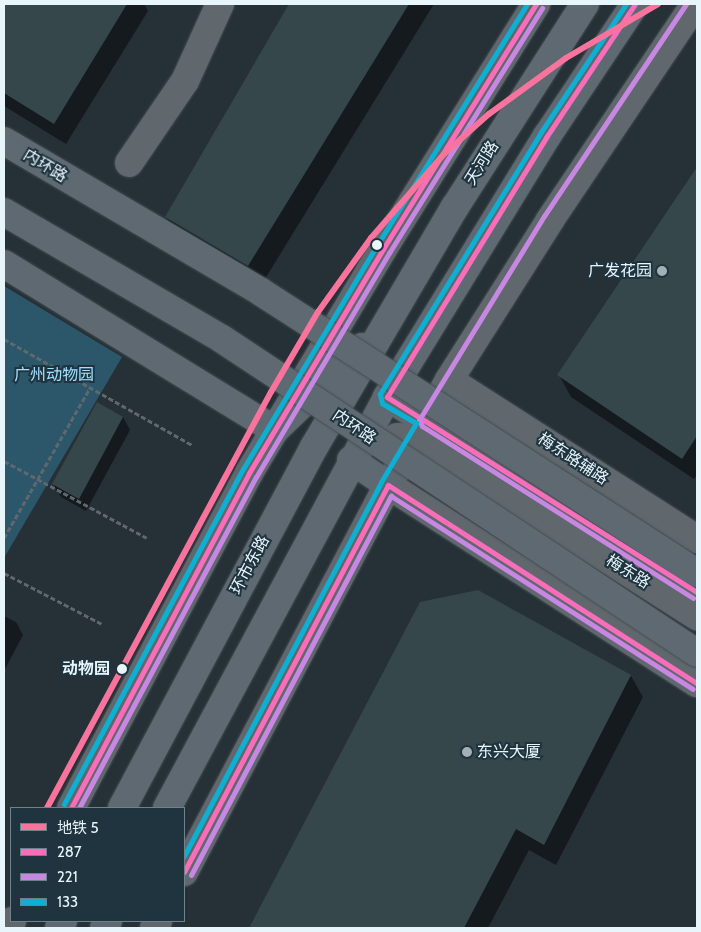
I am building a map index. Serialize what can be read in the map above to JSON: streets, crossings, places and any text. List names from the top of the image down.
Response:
{
  "streets": {
    "highway": ["天河路", "内环路", "环市东路"],
    "main road": ["梅东路辅路", "梅东路"]
  },
  "crossings": [
    ["天河路", "环市东路"]
  ],
  "parks": ["广州动物园"],
  "places": ["广发花园", "动物园", "东兴大厦"],
  "lines": [
    "metro line 5",
    "transit line 287",
    "transit line 221",
    "transit line 133"
  ],
  "legend": [
    "地铁 5",
    "287",
    "221",
    "133"
  ]
}
